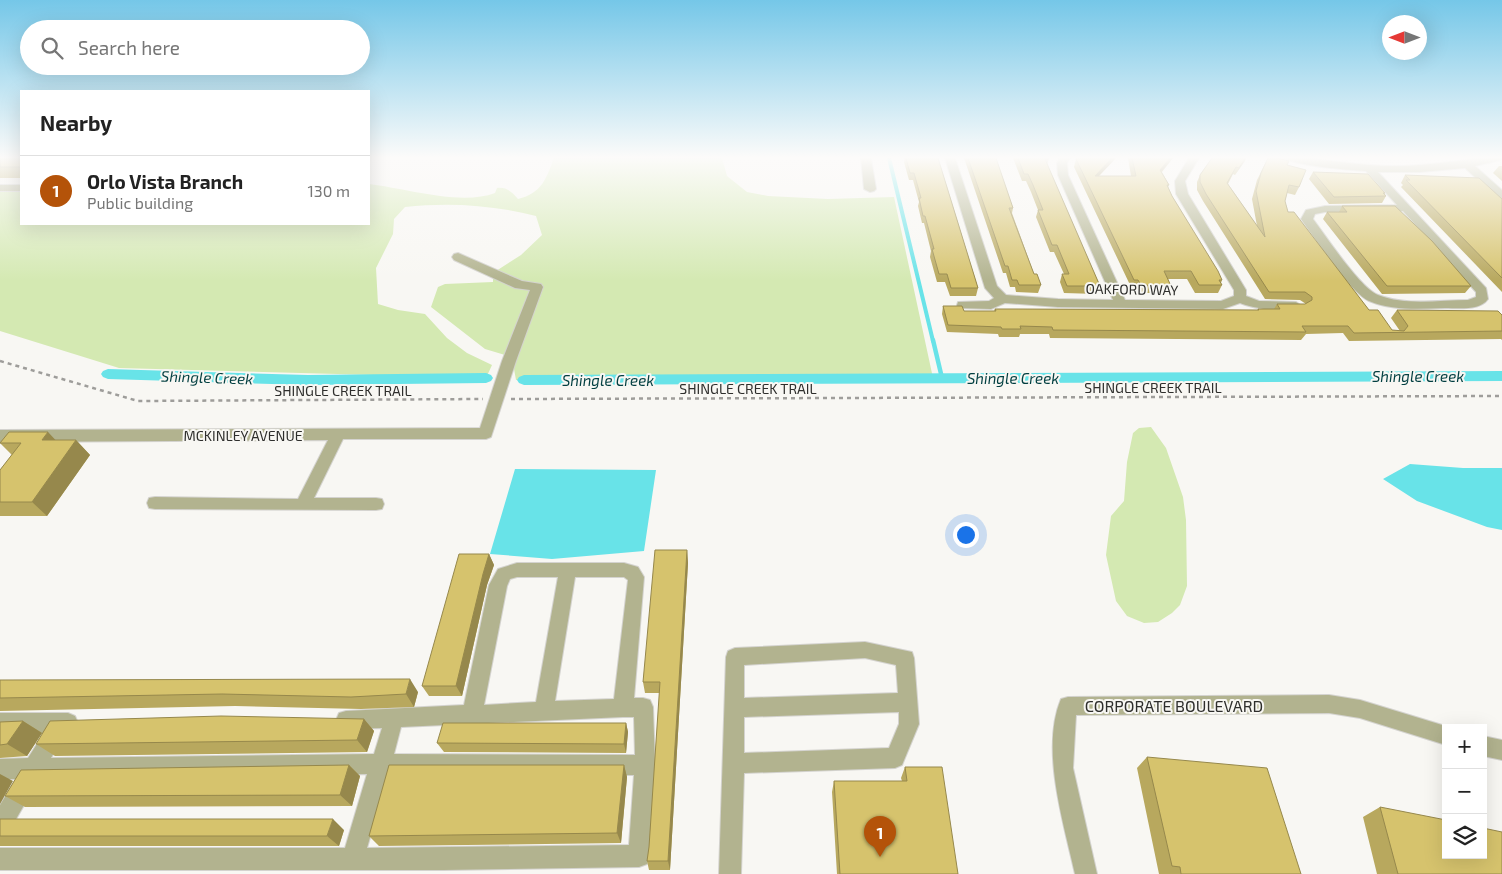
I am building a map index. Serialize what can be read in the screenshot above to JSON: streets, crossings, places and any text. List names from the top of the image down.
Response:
{
  "streets": {
    "street": ["OAKFORD WAY", "MCKINLEY AVENUE", "CORPORATE BOULEVARD"],
    "path": ["SHINGLE CREEK TRAIL"]
  },
  "crossings": [
    ["SHINGLE CREEK TRAIL", "MCKINLEY AVENUE"]
  ],
  "water": ["Shingle Creek"],
  "north": "left",
  "page": {
    "search": "Search here",
    "heading": "Nearby",
    "list": [
      {
        "mark": "1",
        "name": "Orlo Vista Branch",
        "note": "Public building",
        "value": "130 m"
      }
    ],
    "map_buttons": ["+", "−"],
    "pins": "1"
  }
}
